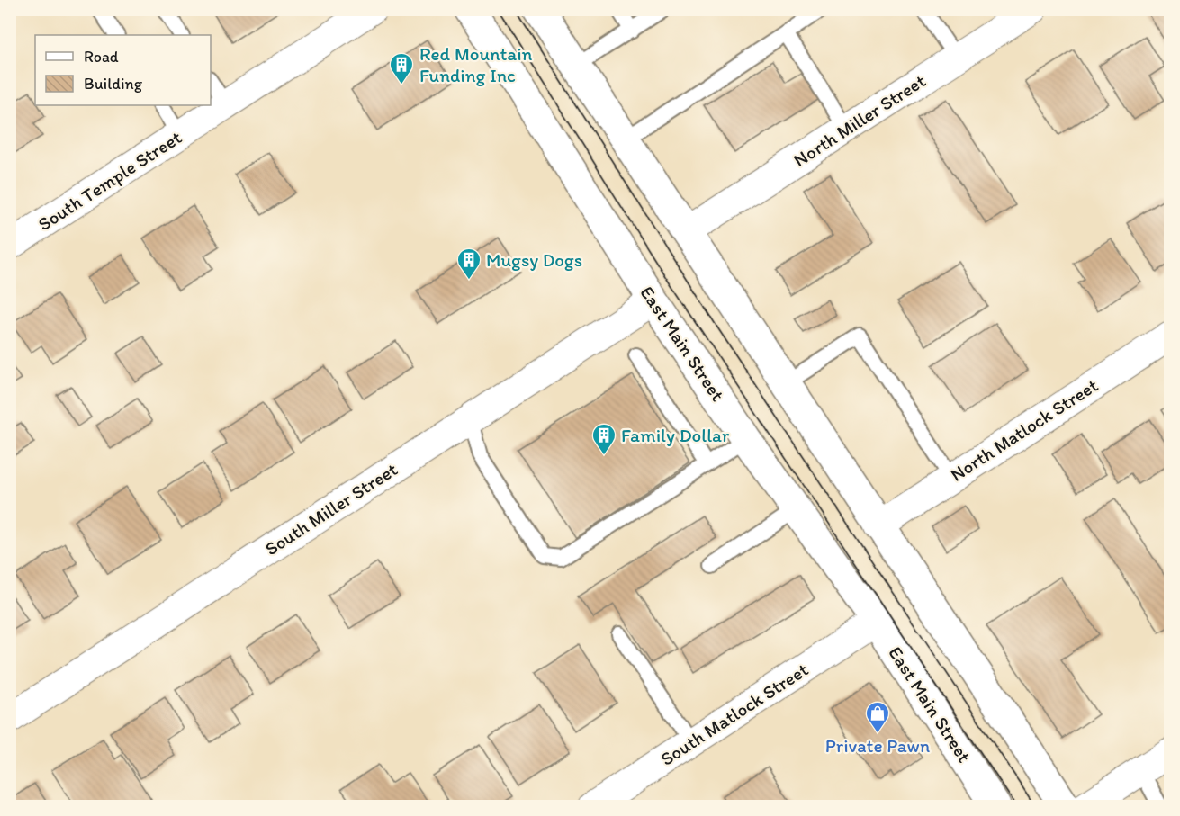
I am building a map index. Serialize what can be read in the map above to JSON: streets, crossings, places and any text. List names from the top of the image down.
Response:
{
  "streets": {
    "main road": ["East Main Street"],
    "street": [
      "North Miller Street",
      "South Temple Street",
      "North Matlock Street",
      "South Miller Street",
      "South Matlock Street"
    ]
  },
  "crossings": [
    ["East Main Street", "South Miller Street"],
    ["East Main Street", "South Matlock Street"]
  ],
  "places": {
    "building": ["Red Mountain Funding Inc", "Mugsy Dogs", "Family Dollar"],
    "shop": ["Private Pawn"]
  },
  "legend": ["Road", "Building"]
}
